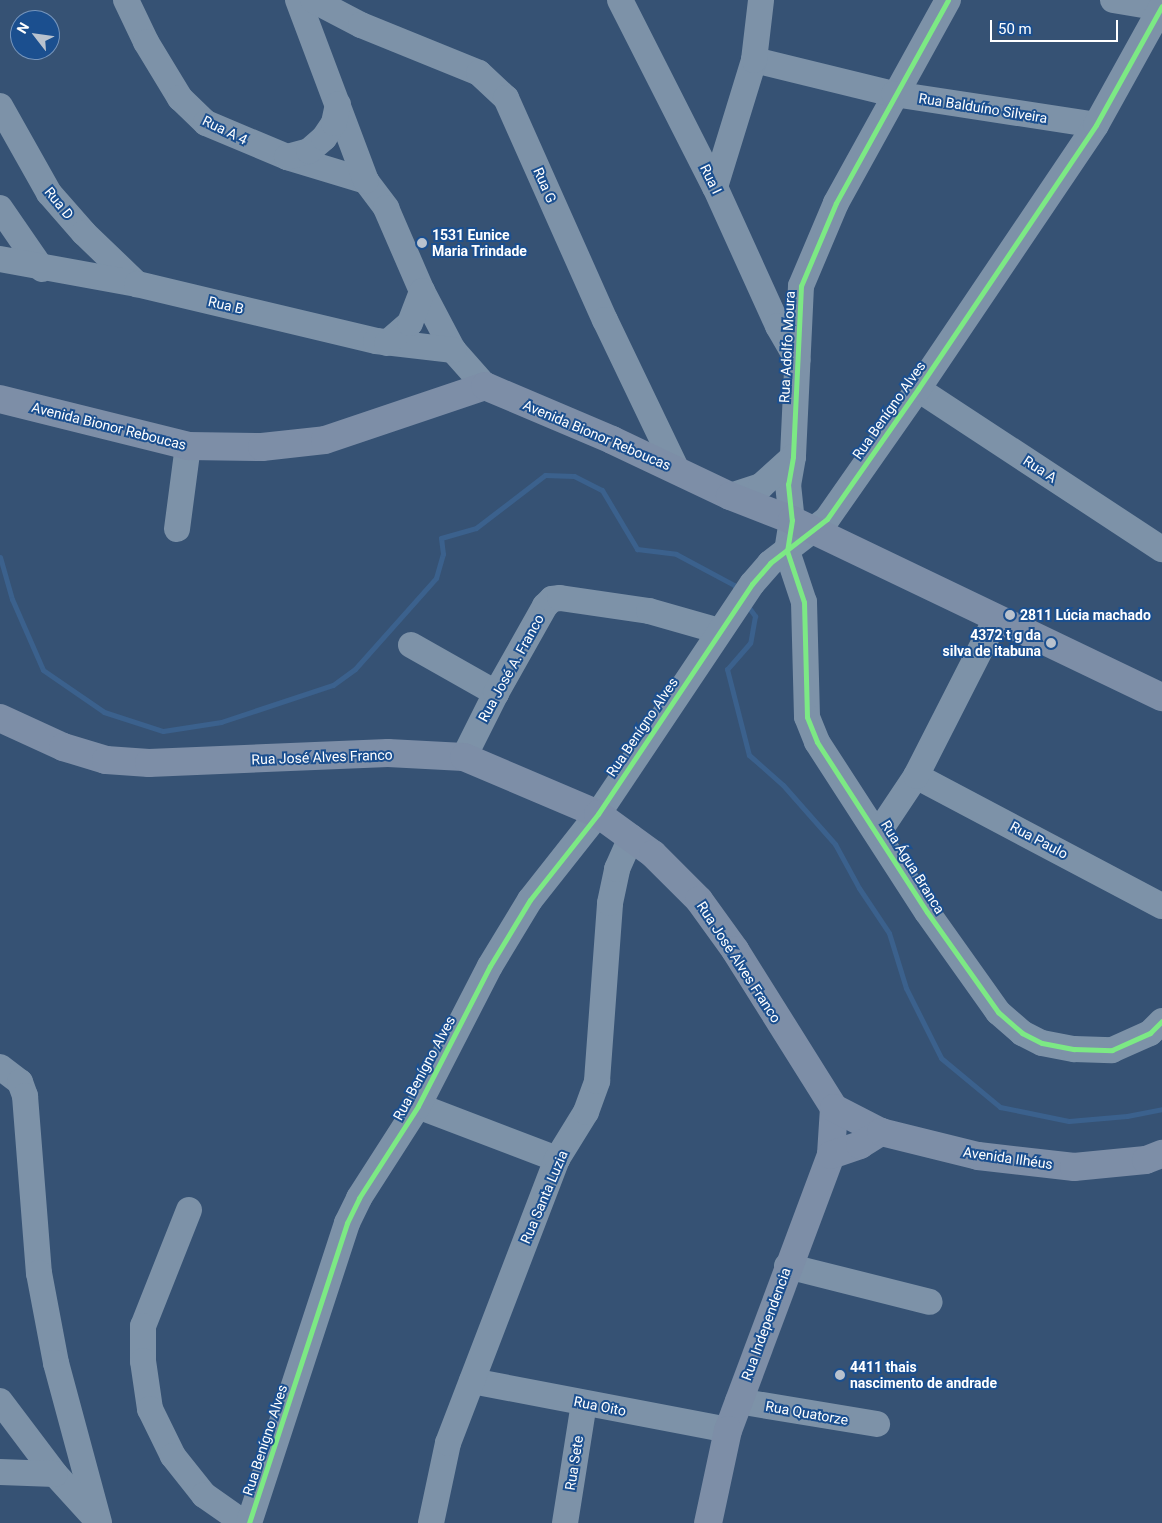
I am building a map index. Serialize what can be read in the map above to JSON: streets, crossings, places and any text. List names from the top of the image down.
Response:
{
  "streets": {
    "main road": [
      "Avenida Bionor Reboucas",
      "Rua José Alves Franco",
      "Avenida Ilhéus",
      "Rua Independencia"
    ],
    "street": [
      "Rua Balduíno Silveira",
      "Rua A 4",
      "Rua I",
      "Rua G",
      "Rua D",
      "Rua B",
      "Rua Adolfo Moura",
      "Rua Benígno Alves",
      "Rua A",
      "Rua José A. Franco",
      "Rua Paulo",
      "Rua Água Branca",
      "Rua Santa Luzia",
      "Rua Oito",
      "Rua Quatorze",
      "Rua Sete"
    ]
  },
  "crossings": [
    ["Rua Balduíno Silveira", "Rua Adolfo Moura"],
    ["Rua Balduíno Silveira", "Rua Benígno Alves"],
    ["Rua I", "Rua Adolfo Moura"],
    ["Rua G", "Avenida Bionor Reboucas"],
    ["Rua D", "Rua B"],
    ["Rua Adolfo Moura", "Rua Benígno Alves"],
    ["Rua Adolfo Moura", "Avenida Bionor Reboucas"],
    ["Rua Adolfo Moura", "Rua Água Branca"],
    ["Rua Benígno Alves", "Avenida Bionor Reboucas"],
    ["Rua Benígno Alves", "Rua A"],
    ["Rua Benígno Alves", "Rua José A. Franco"],
    ["Rua Benígno Alves", "Rua José Alves Franco"],
    ["Rua Benígno Alves", "Rua Água Branca"],
    ["Rua José A. Franco", "Rua José Alves Franco"],
    ["Rua José Alves Franco", "Avenida Ilhéus"],
    ["Rua José Alves Franco", "Rua Santa Luzia"],
    ["Rua José Alves Franco", "Rua Independencia"],
    ["Avenida Ilhéus", "Rua Independencia"],
    ["Rua Santa Luzia", "Rua Oito"],
    ["Rua Independencia", "Rua Oito"],
    ["Rua Independencia", "Rua Quatorze"],
    ["Rua Oito", "Rua Sete"]
  ],
  "places": [
    "1531 Eunice Maria Trindade",
    "2811 Lúcia machado",
    "4372 t g da silva de itabuna",
    "4411 thais nascimento de andrade"
  ],
  "scale_bar": "50 m",
  "north": "top left"
}
